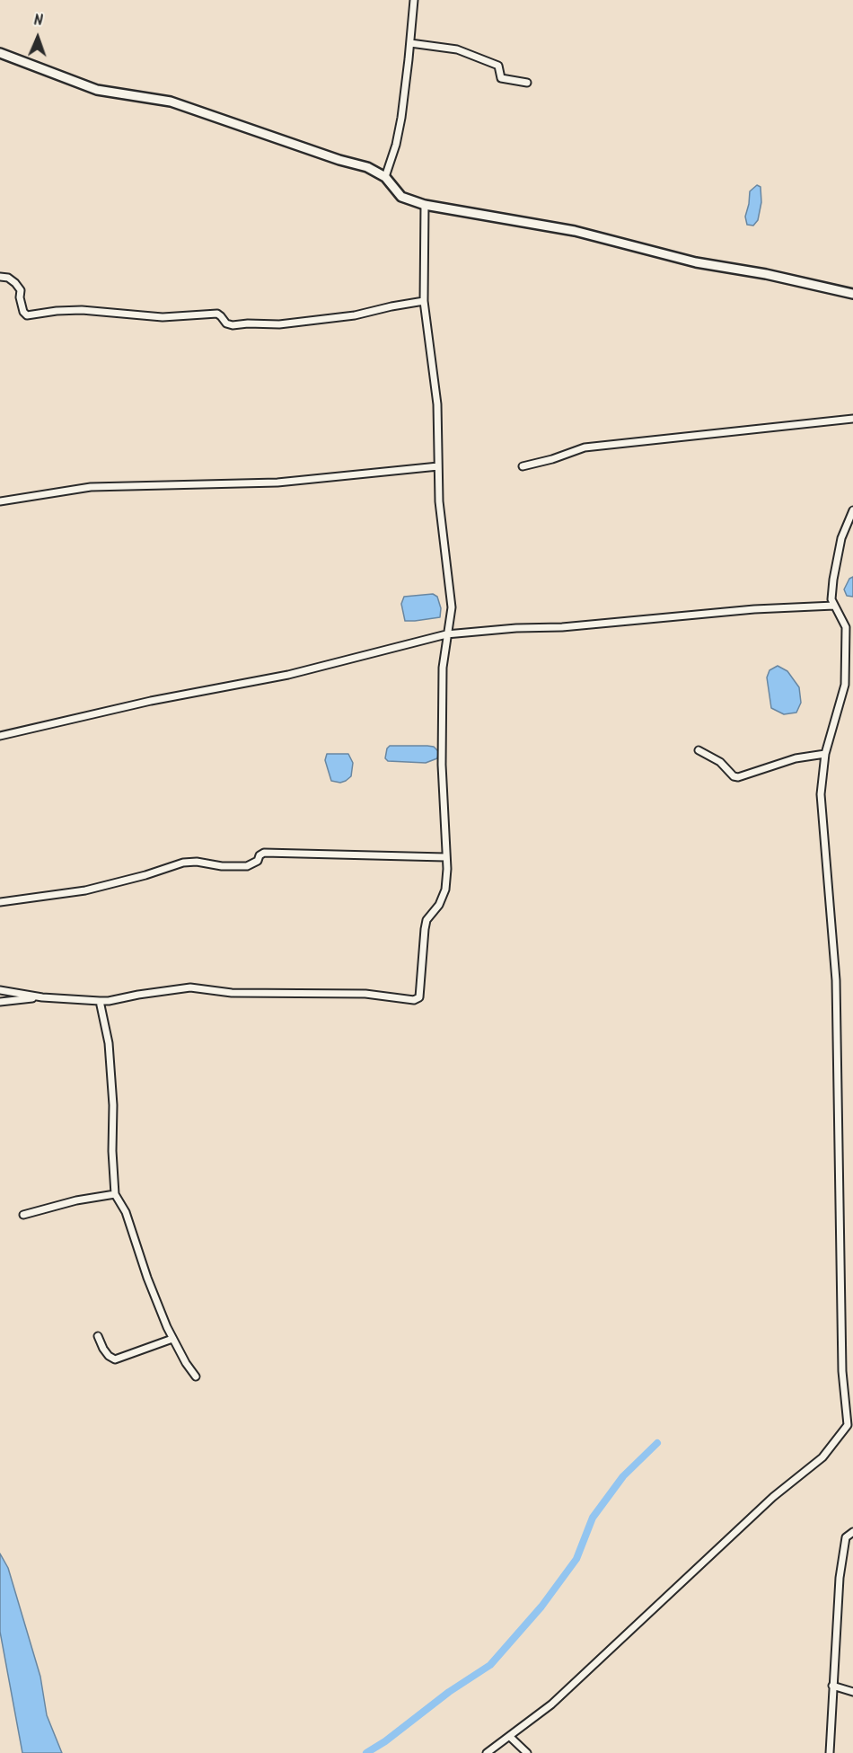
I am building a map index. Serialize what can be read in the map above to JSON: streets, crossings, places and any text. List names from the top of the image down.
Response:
{
  "north": "top"
}
